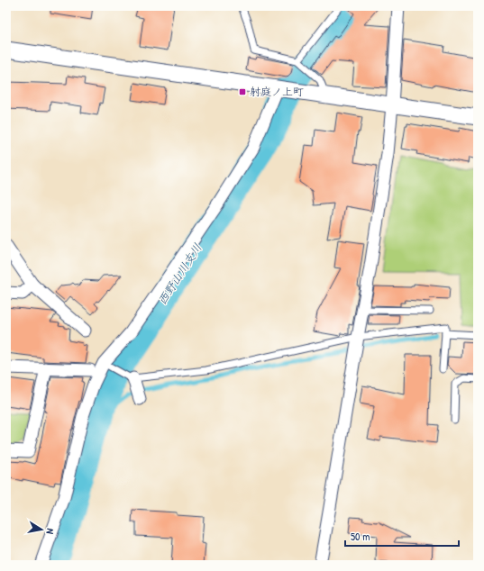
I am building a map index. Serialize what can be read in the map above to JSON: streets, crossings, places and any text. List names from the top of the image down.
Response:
{
  "water": ["西野山川支川"],
  "places": {
    "transit": ["射庭ノ上町"]
  },
  "scale_bar": "50 m",
  "north": "right"
}
